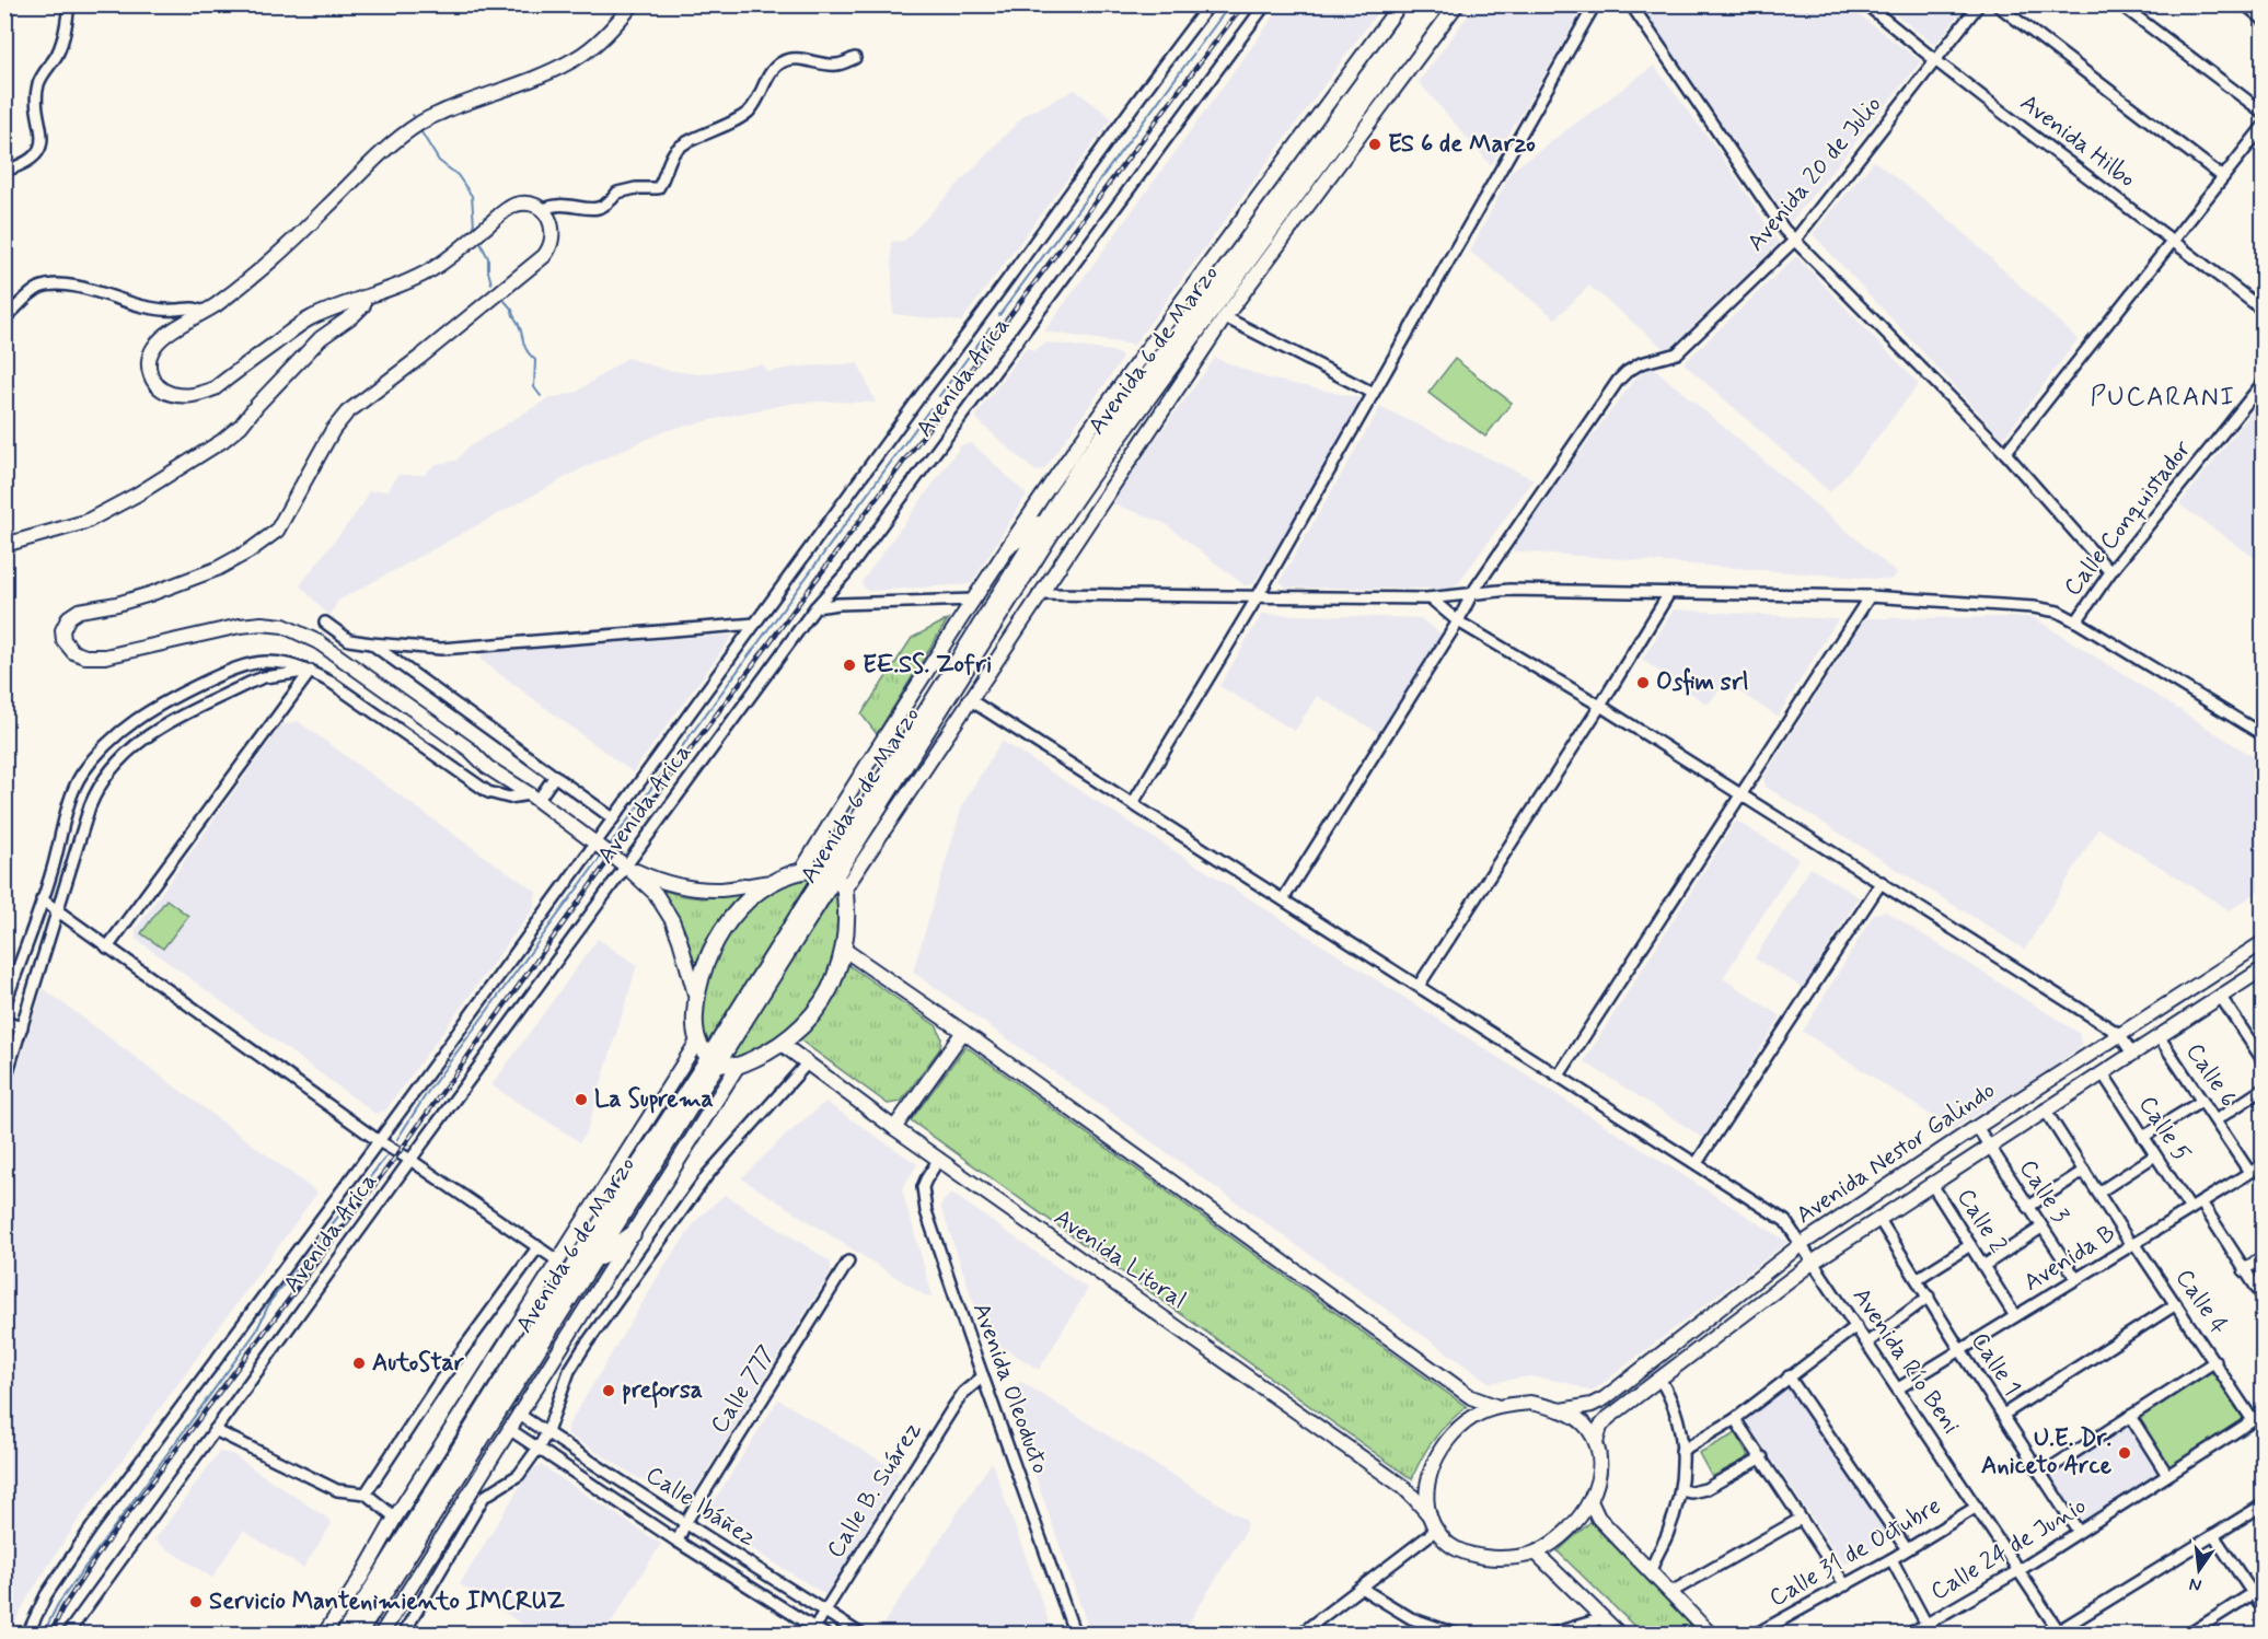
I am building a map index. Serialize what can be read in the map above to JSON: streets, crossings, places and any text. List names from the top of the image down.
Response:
{
  "streets": {
    "highway": ["Avenida 6 de Marzo"],
    "main road": ["Avenida Nestor Galindo", "Avenida Litoral"],
    "street": [
      "Avenida Hilbo",
      "Avenida 20 de Julio",
      "Avenida Arica",
      "Calle Conquistador",
      "Calle 6",
      "Calle 5",
      "Calle 3",
      "Calle 2",
      "Avenida B",
      "Calle 4",
      "Avenida Río Beni",
      "Calle 1",
      "Avenida Oleoducto",
      "Calle 777",
      "Calle B. Suárez",
      "Calle Ibáñez",
      "Calle 24 de Junio",
      "Calle 31 de Octubre"
    ]
  },
  "crossings": [
    ["Avenida Hilbo", "Avenida 20 de Julio"],
    ["Avenida 20 de Julio", "Avenida Río Beni"],
    ["Avenida 6 de Marzo", "Avenida Río Beni"],
    ["Avenida 6 de Marzo", "Calle Ibáñez"],
    ["Calle 6", "Avenida Nestor Galindo"],
    ["Calle 6", "Avenida B"],
    ["Calle 5", "Avenida Nestor Galindo"],
    ["Calle 5", "Avenida B"],
    ["Avenida Nestor Galindo", "Calle 3"],
    ["Avenida Nestor Galindo", "Calle 2"],
    ["Avenida Nestor Galindo", "Avenida Litoral"],
    ["Avenida Nestor Galindo", "Calle 4"],
    ["Avenida Nestor Galindo", "Avenida Río Beni"],
    ["Avenida Nestor Galindo", "Calle 1"],
    ["Calle 3", "Avenida B"],
    ["Calle 2", "Avenida B"],
    ["Avenida B", "Calle 4"],
    ["Avenida B", "Avenida Río Beni"],
    ["Avenida B", "Calle 1"],
    ["Avenida Litoral", "Avenida Oleoducto"],
    ["Calle 4", "Calle 24 de Junio"],
    ["Avenida Río Beni", "Calle 24 de Junio"],
    ["Avenida Río Beni", "Calle 31 de Octubre"],
    ["Calle 1", "Calle 24 de Junio"],
    ["Avenida Oleoducto", "Calle B. Suárez"],
    ["Calle 777", "Calle Ibáñez"],
    ["Calle B. Suárez", "Calle Ibáñez"]
  ],
  "districts": ["PUCARANI"],
  "places": [
    "ES 6 de Marzo",
    "EE.SS. Zofri",
    "Osfim srl",
    "La Suprema",
    "AutoStar",
    "preforsa",
    "U.E. Dr. Aniceto Arce",
    "Servicio Mantenimiento IMCRUZ"
  ],
  "north": "bottom"
}
